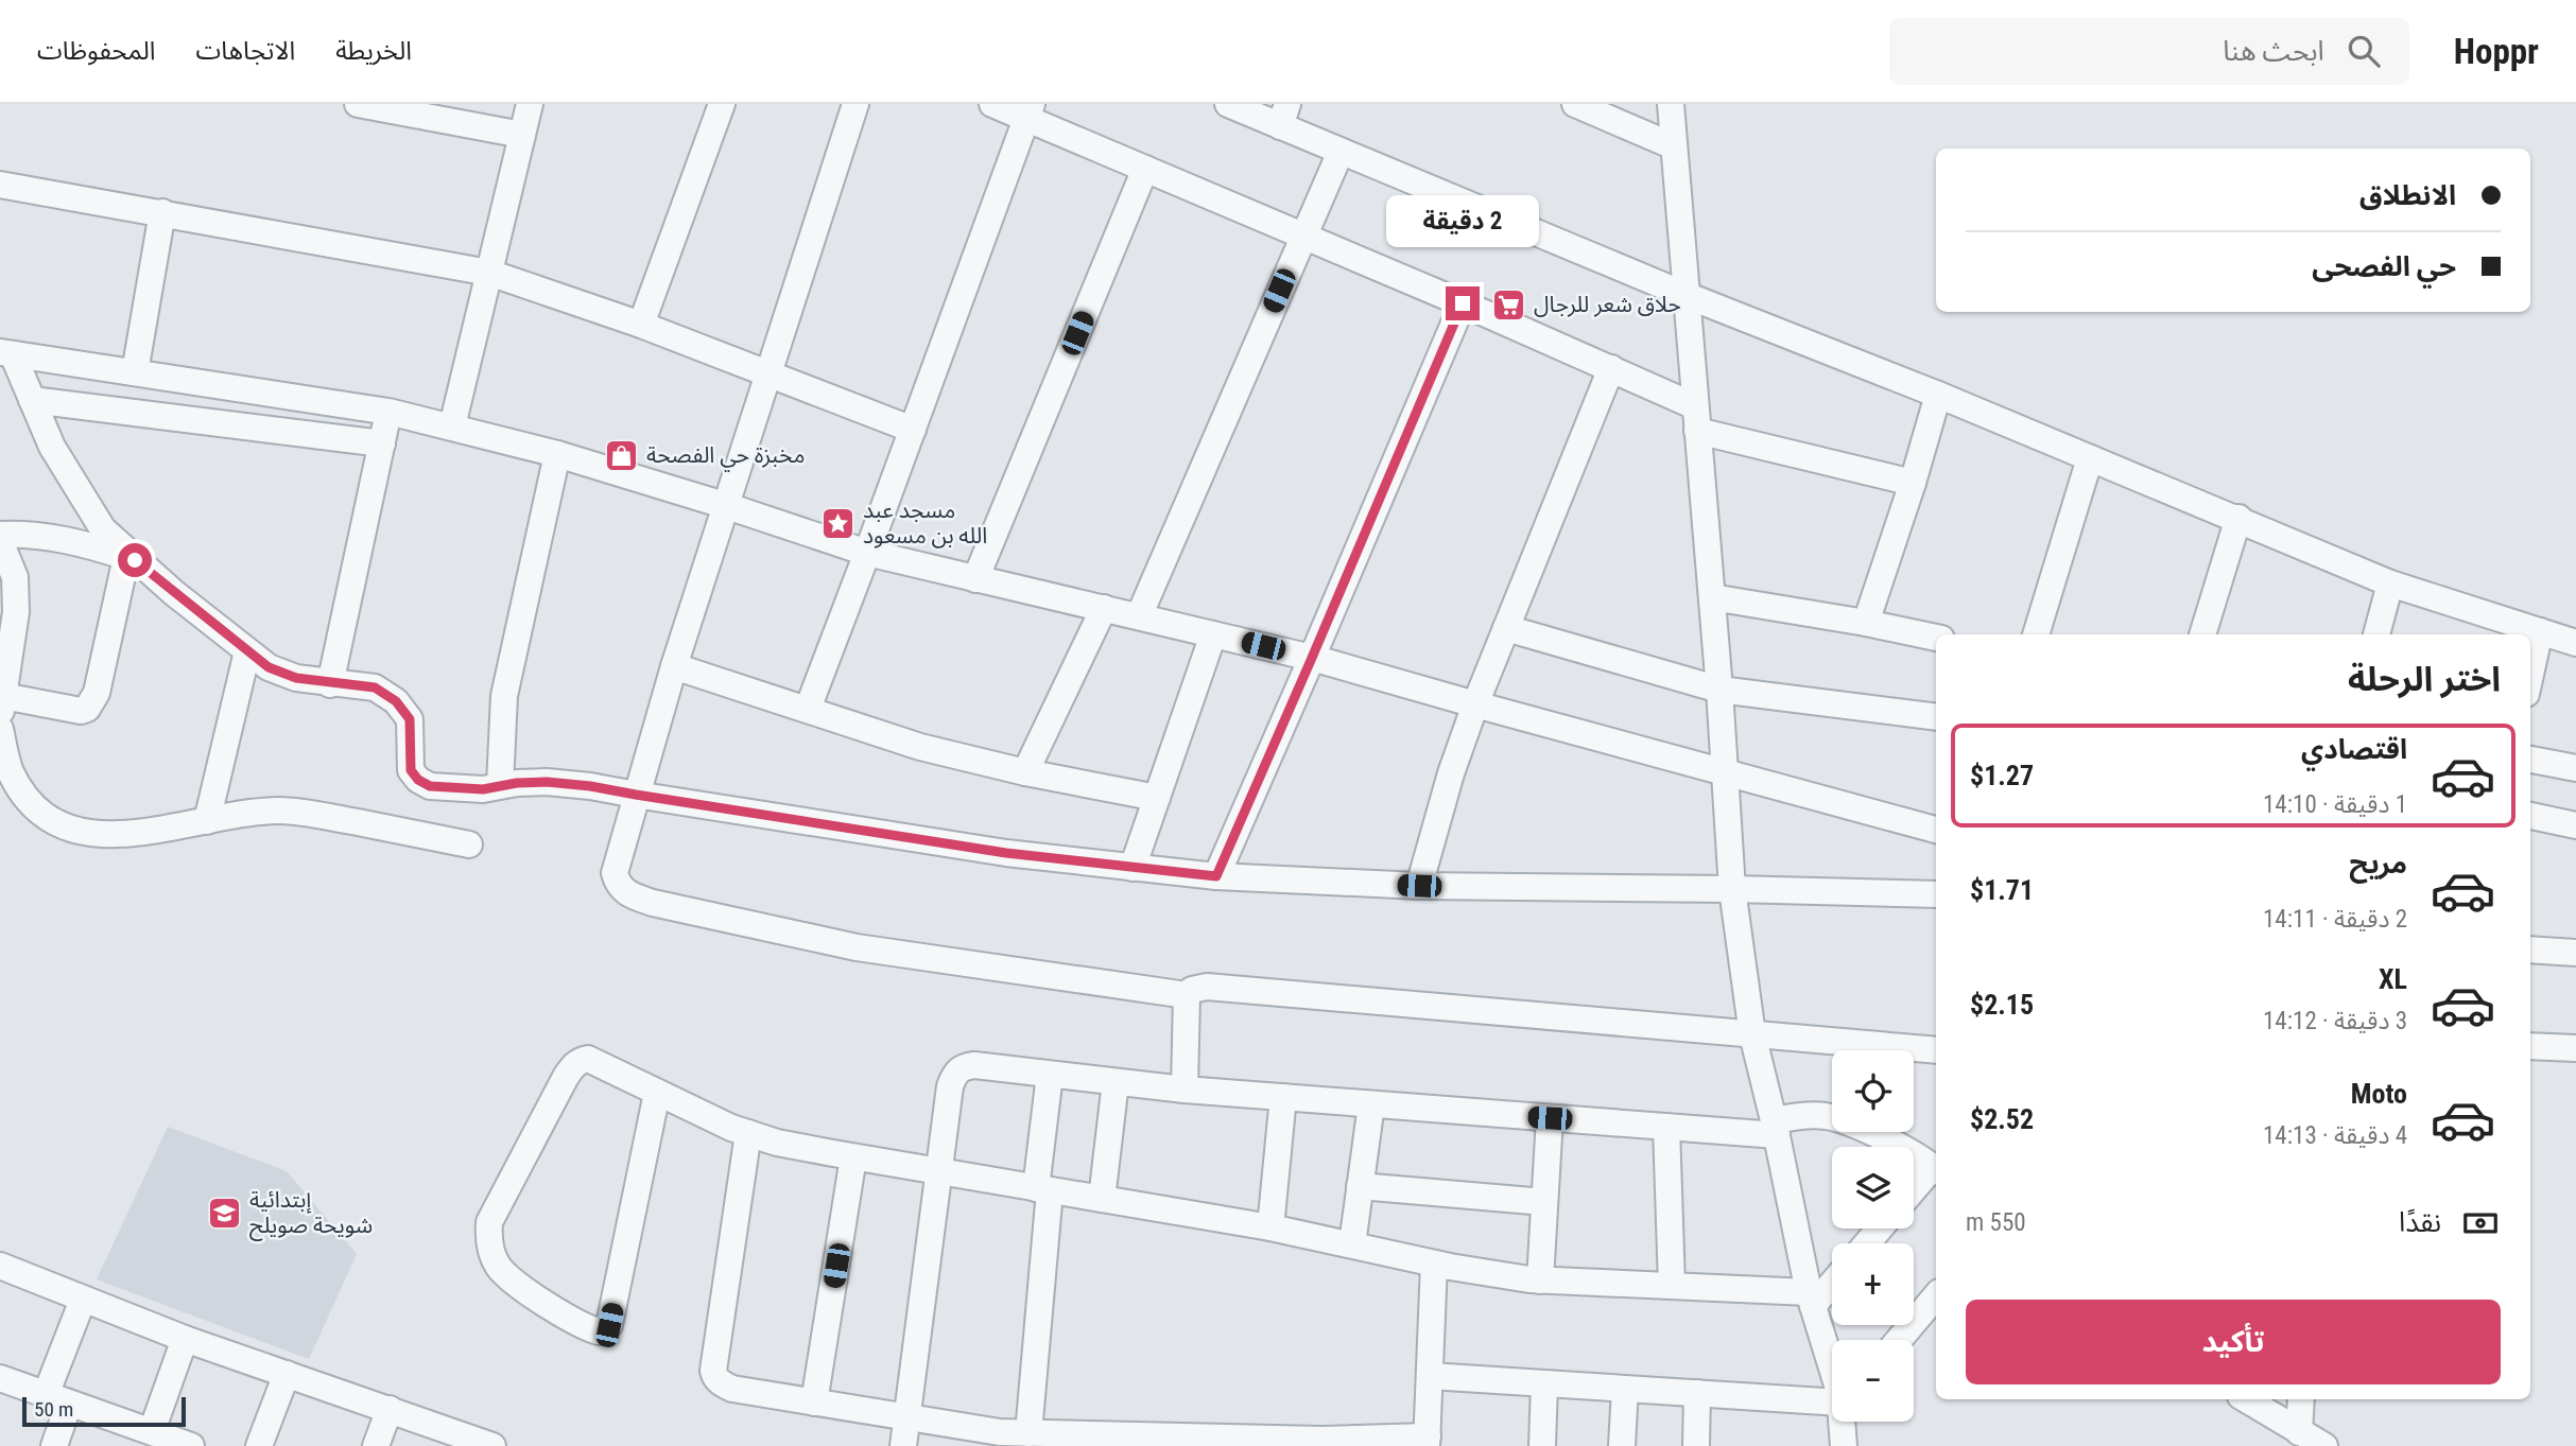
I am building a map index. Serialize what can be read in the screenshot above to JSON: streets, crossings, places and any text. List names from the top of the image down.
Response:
{
  "places": {
    "supermarket": ["حلاق شعر للرجال"],
    "shop": ["مخبزة حي الفصحة"],
    "place": ["مسجد عبد الله بن مسعود"],
    "school or university": ["إبتدائية شويحة صويلح"]
  },
  "scale_bar": "50 m",
  "page": {
    "header": "Hoppr",
    "search": "ابحث هنا",
    "nav": ["الخريطة", "الاتجاهات", "المحفوظات"],
    "banner": ["الانطلاق", "حي الفصحى"],
    "bubble": "2 دقيقة",
    "heading": "اختر الرحلة",
    "list": [
      {
        "name": "اقتصادي",
        "note": "1 دقيقة · 14:10",
        "value": "$1.27"
      },
      {
        "name": "مريح",
        "note": "2 دقيقة · 14:11",
        "value": "$1.71"
      },
      {
        "name": "XL",
        "note": "3 دقيقة · 14:12",
        "value": "$2.15"
      },
      {
        "name": "Moto",
        "note": "4 دقيقة · 14:13",
        "value": "$2.52"
      }
    ],
    "map_buttons": ["+", "−"],
    "pay": ["نقدًا", "550 m"],
    "buttons": "تأكيد",
    "scale": "50 m"
  }
}
